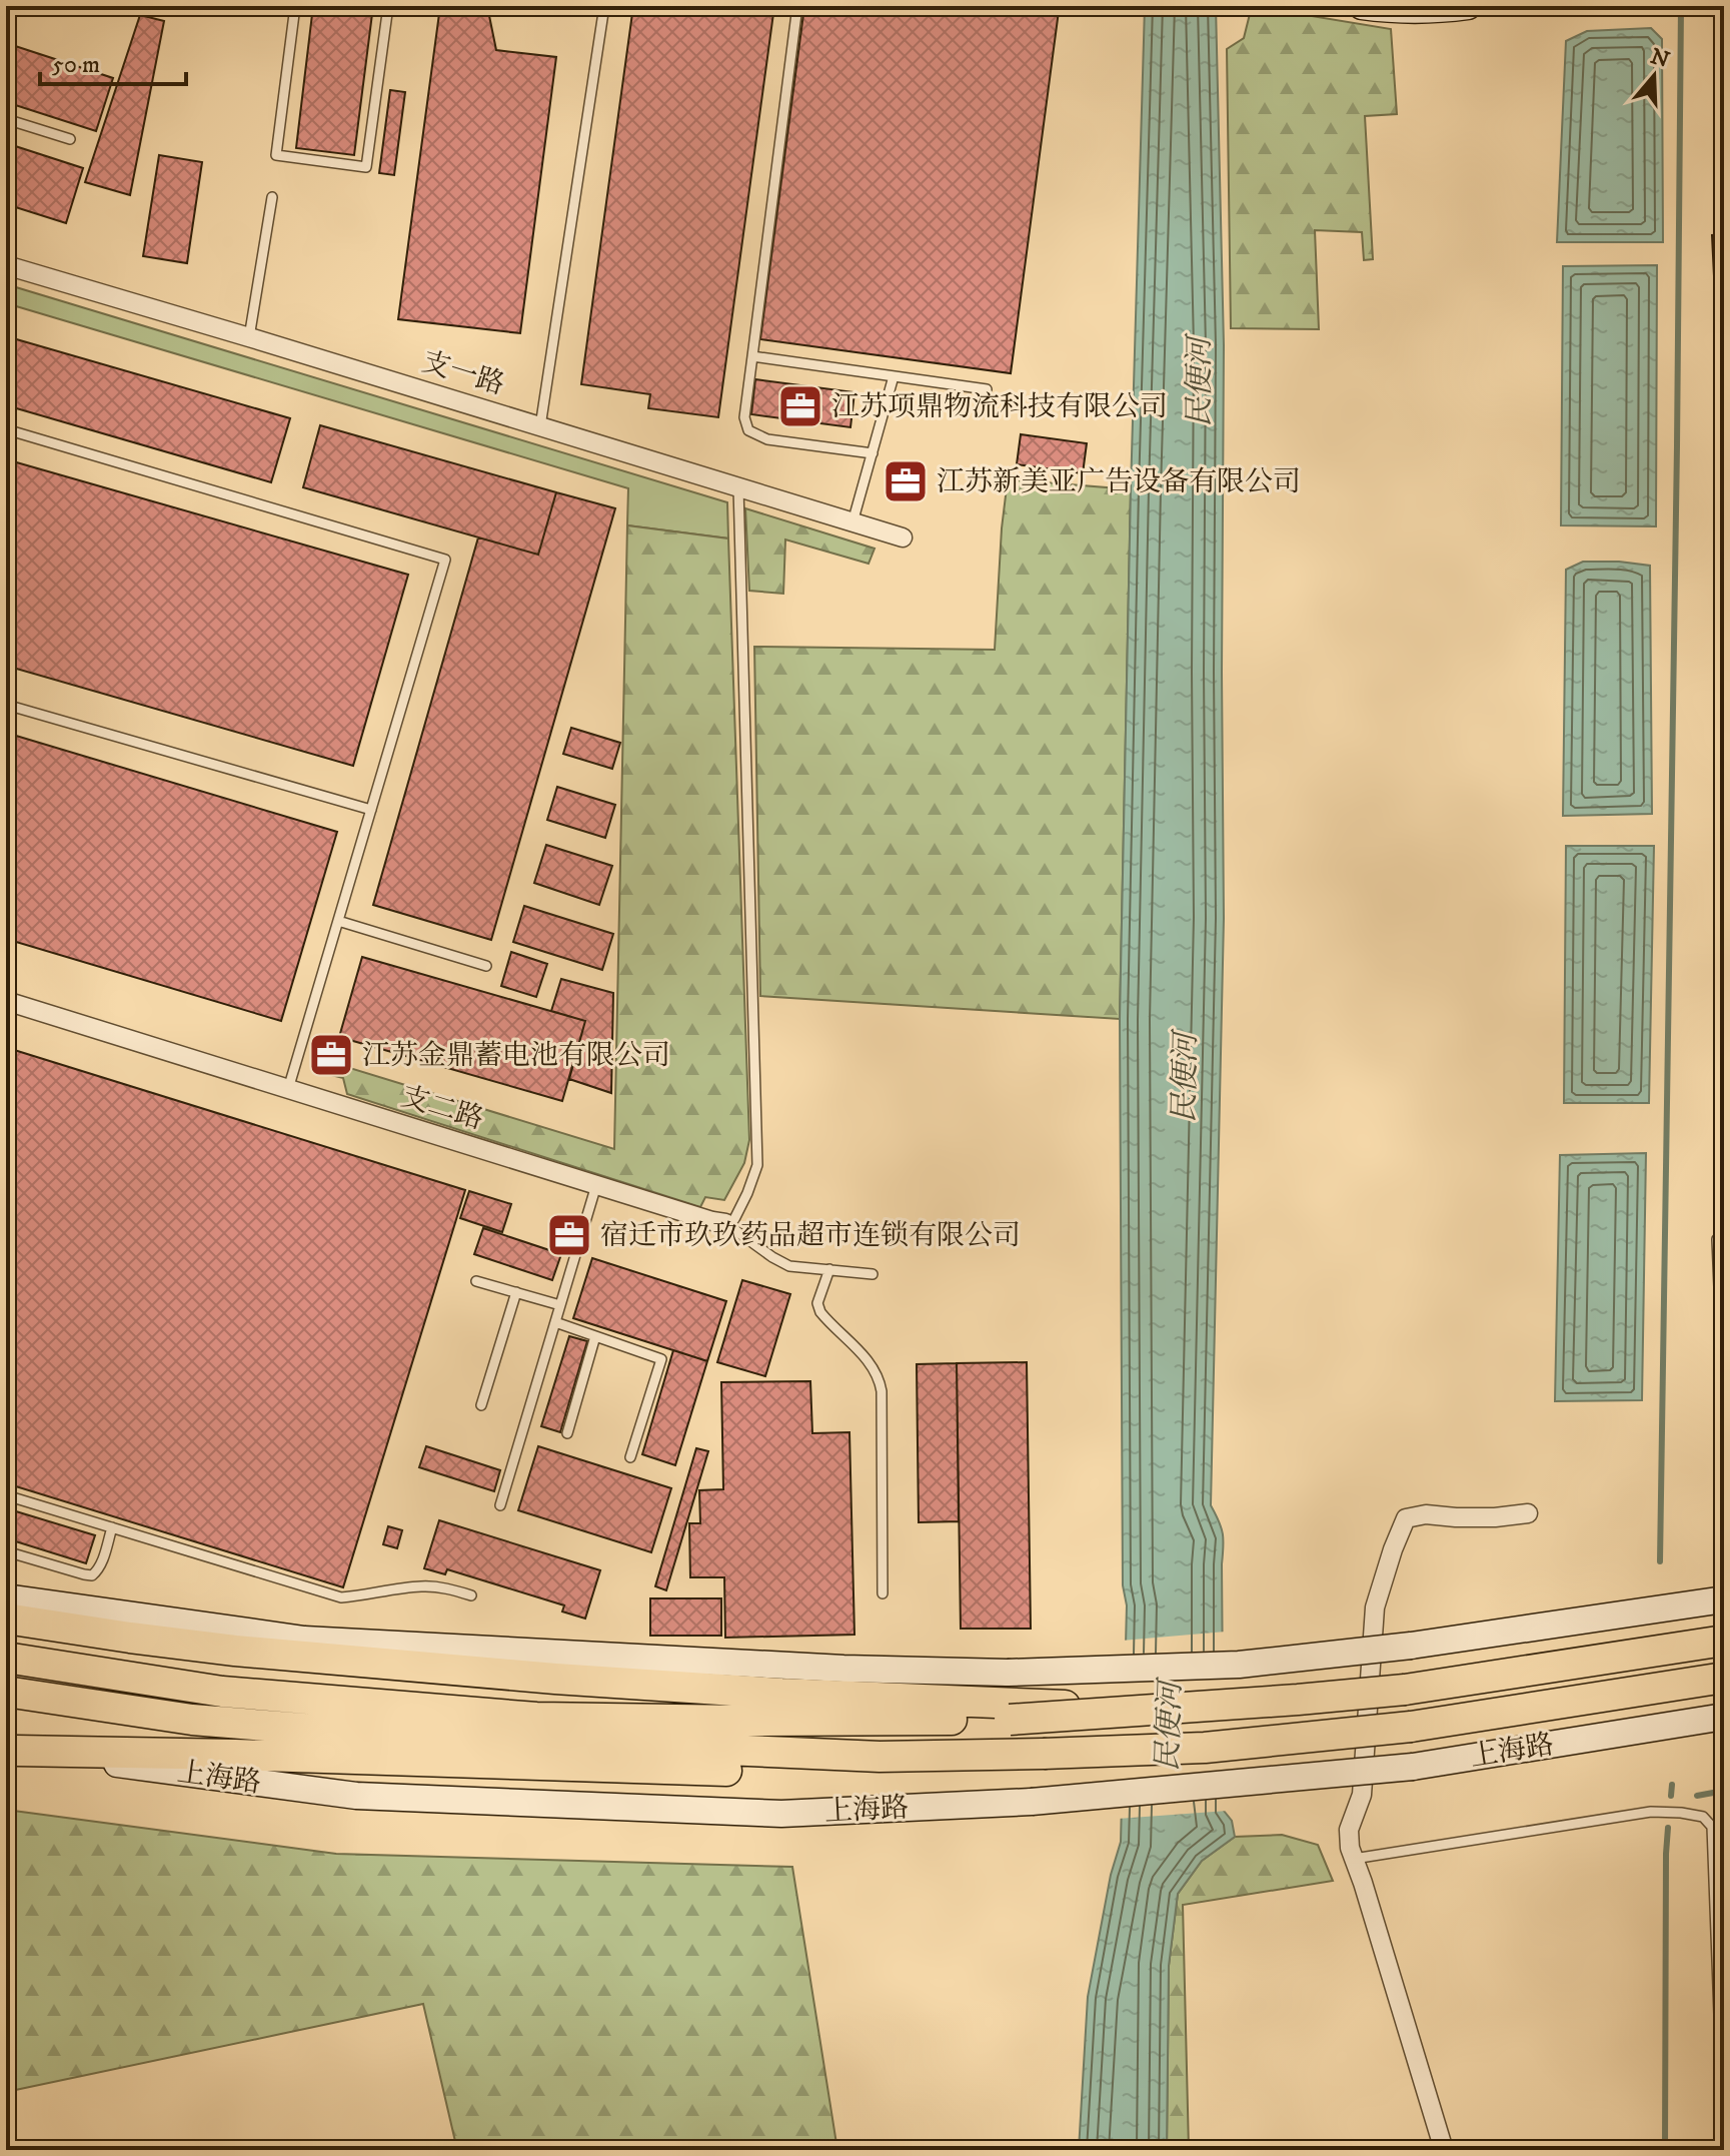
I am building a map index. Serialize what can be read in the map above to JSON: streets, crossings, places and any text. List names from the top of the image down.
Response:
{
  "streets": {
    "highway": ["上海路"],
    "street": ["支一路", "支二路"]
  },
  "water": ["民便河"],
  "places": {
    "office": [
      "江苏项鼎物流科技有限公司",
      "江苏新美亚广告设备有限公司",
      "江苏金鼎蓄电池有限公司",
      "宿迁市玖玖药品超市连锁有限公司"
    ]
  },
  "scale_bar": "50 m",
  "north": "top"
}
